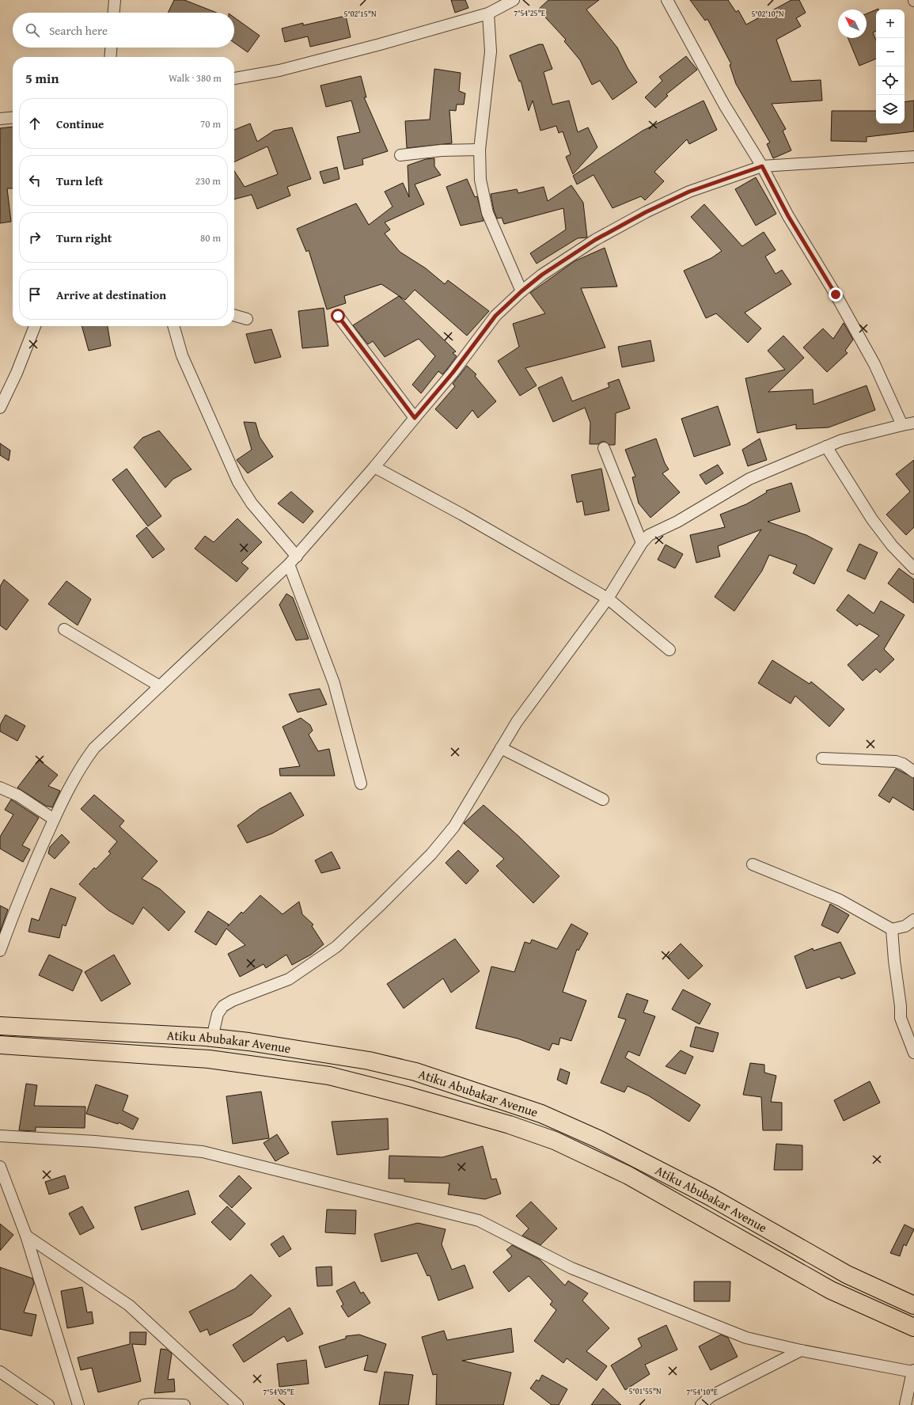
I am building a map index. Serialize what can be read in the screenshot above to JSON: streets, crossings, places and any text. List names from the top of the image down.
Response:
{
  "streets": {
    "main road": ["Atiku Abubakar Avenue"]
  },
  "north": "top left",
  "page": {
    "map_buttons": ["+", "−"],
    "search": "Search here",
    "heading": ["5 min", "Walk · 380 m"],
    "list": [
      ["Continue", "70 m"],
      ["Turn left", "230 m"],
      ["Turn right", "80 m"],
      "Arrive at destination"
    ]
  },
  "coordinates": [
    "7°54'25\"E",
    "5°02'15\"N",
    "5°02'10\"N",
    "5°01'55\"N",
    "7°54'05\"E",
    "7°54'10\"E"
  ]
}
